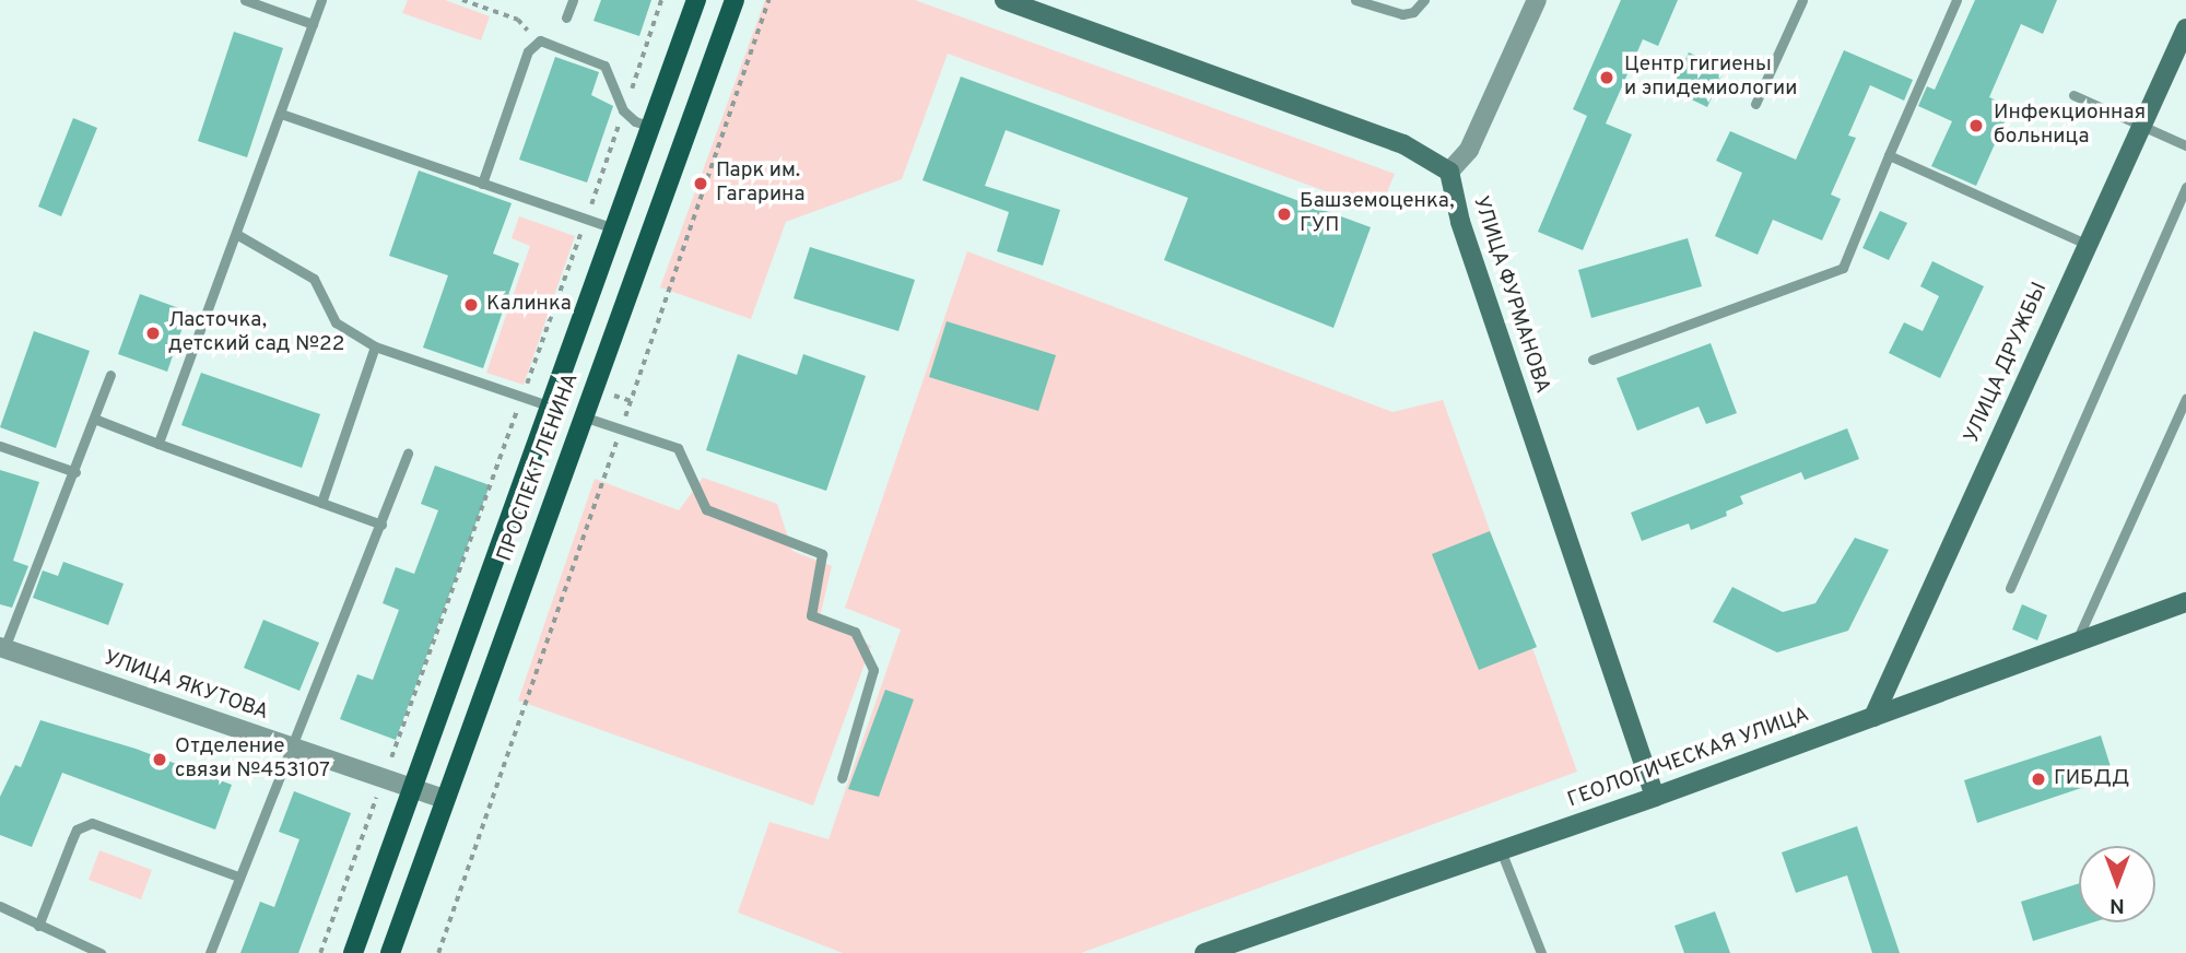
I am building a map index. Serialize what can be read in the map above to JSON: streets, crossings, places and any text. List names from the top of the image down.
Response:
{
  "streets": {
    "main road": [
      "УЛИЦА ФУРМАНОВА",
      "УЛИЦА ДРУЖБЫ",
      "ПРОСПЕКТ ЛЕНИНА",
      "ГЕОЛОГИЧЕСКАЯ УЛИЦА"
    ],
    "street": ["УЛИЦА ЯКУТОВА"]
  },
  "crossings": [
    ["УЛИЦА ФУРМАНОВА", "ГЕОЛОГИЧЕСКАЯ УЛИЦА"],
    ["УЛИЦА ДРУЖБЫ", "ГЕОЛОГИЧЕСКАЯ УЛИЦА"],
    ["ПРОСПЕКТ ЛЕНИНА", "УЛИЦА ЯКУТОВА"]
  ],
  "places": [
    "Центр гигиены и эпидемиологии",
    "Инфекционная больница",
    "Парк им. Гагарина",
    "Башземоценка, ГУП",
    "Калинка",
    "Ласточка, детский сад №22",
    "Отделение связи №453107",
    "ГИБДД"
  ],
  "north": "bottom"
}
